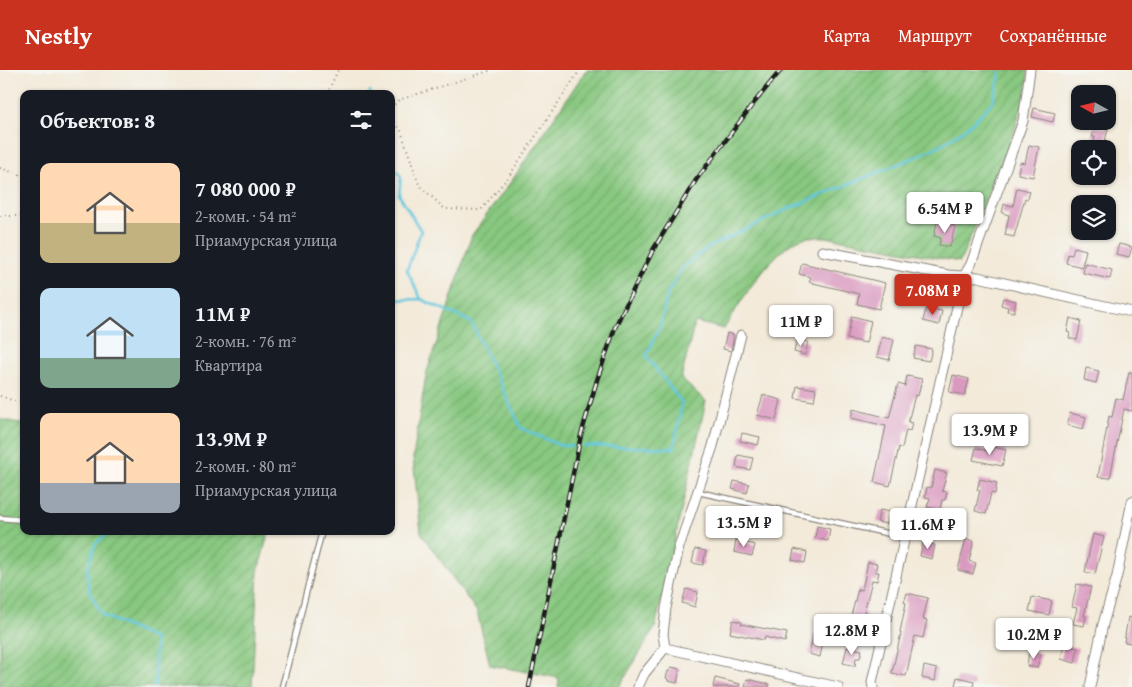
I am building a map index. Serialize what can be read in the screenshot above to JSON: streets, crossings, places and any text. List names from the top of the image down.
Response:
{
  "north": "left",
  "page": {
    "header": "Nestly",
    "nav": ["Карта", "Маршрут", "Сохранённые"],
    "heading": "Объектов: 8",
    "list": [
      {
        "name": "7 080 000 ₽",
        "note": "2-комн. · 54 m² · Приамурская улица"
      },
      {
        "name": "11M ₽",
        "note": "2-комн. · 76 m² · Квартира"
      },
      {
        "name": "13.9M ₽",
        "note": "2-комн. · 80 m² · Приамурская улица"
      }
    ],
    "price": [
      "6.54M ₽",
      "7.08M ₽",
      "11M ₽",
      "13.9M ₽",
      "13.5M ₽",
      "11.6M ₽",
      "12.8M ₽",
      "10.2M ₽"
    ]
  }
}
